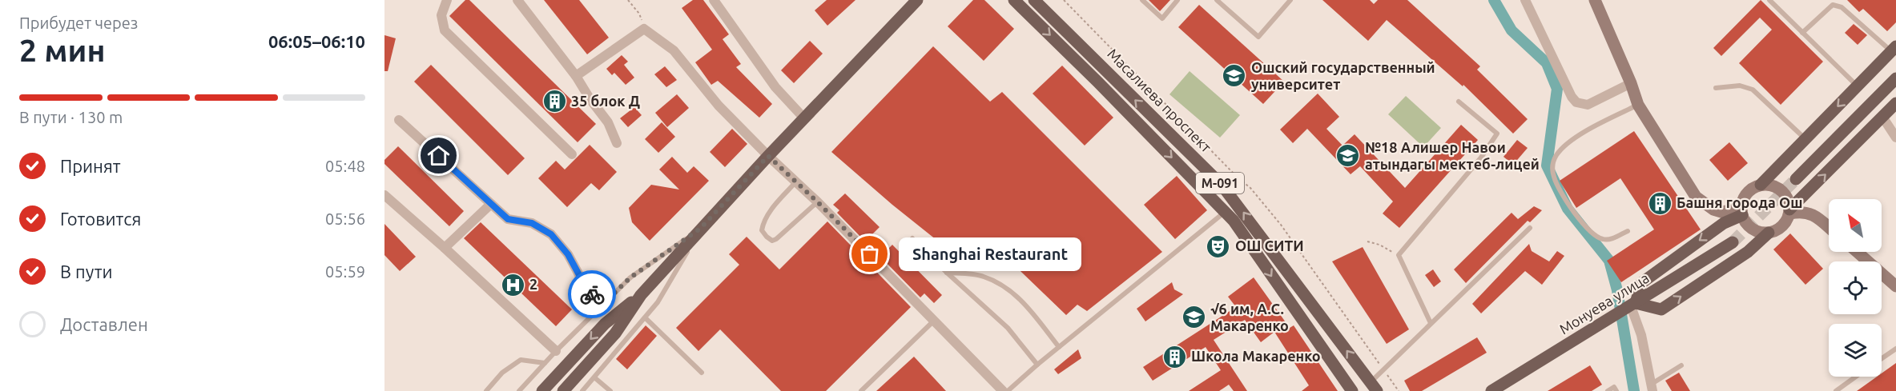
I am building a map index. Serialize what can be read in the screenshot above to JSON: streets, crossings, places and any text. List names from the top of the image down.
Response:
{
  "streets": {
    "main road": ["Масалиева проспект", "М-091", "Монуева улица"]
  },
  "places": {
    "school or university": ["Ошский государственный университет", "№18 Алишер Навои атындагы мектеб-лицей", "√6 им, А.С. Макаренко"],
    "building": ["35 блок Д", "Башня города Ош", "Школа Макаренко"],
    "theatre": ["ОШ СИТИ"],
    "other": ["Shanghai Restaurant"],
    "hospital": ["2"]
  },
  "north": "top left",
  "page": {
    "heading": ["2 мин", "Прибудет через", "06:05–06:10"],
    "bar": "В пути · 130 m",
    "list": [
      ["Принят", "05:48"],
      ["Готовится", "05:56"],
      ["В пути", "05:59"],
      "Доставлен"
    ],
    "bubble": "Shanghai Restaurant"
  }
}
